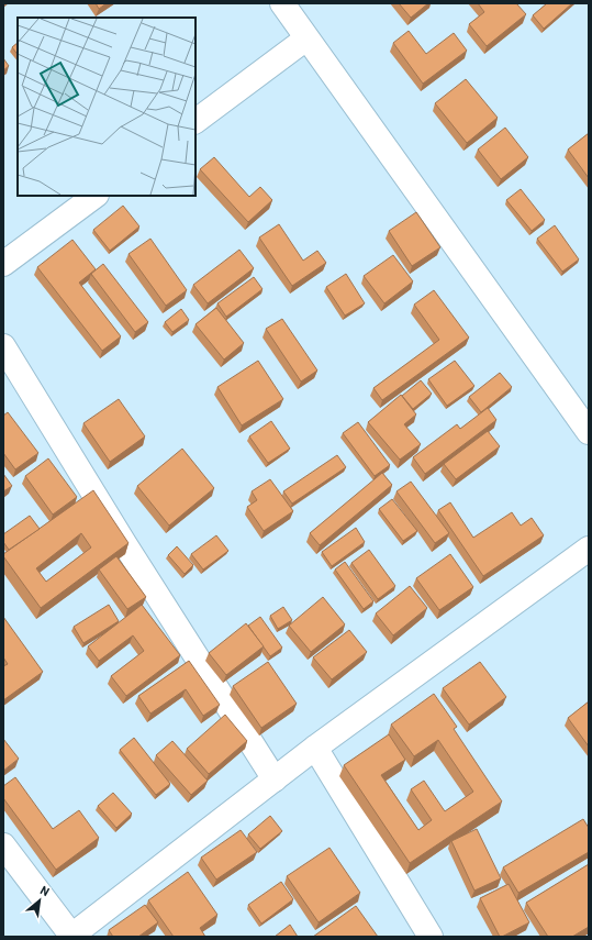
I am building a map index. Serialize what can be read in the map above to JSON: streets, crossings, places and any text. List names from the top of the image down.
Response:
{
  "north": "top right"
}
